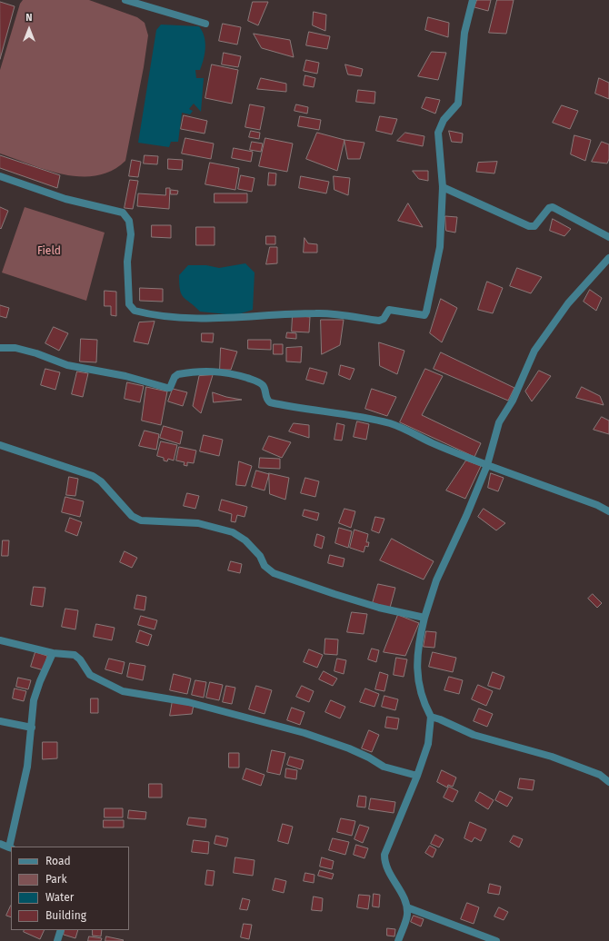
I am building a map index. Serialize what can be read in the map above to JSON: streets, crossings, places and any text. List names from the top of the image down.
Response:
{
  "parks": ["Field"],
  "legend": [
    "Road",
    "Park",
    "Water",
    "Building"
  ],
  "north": "top"
}
